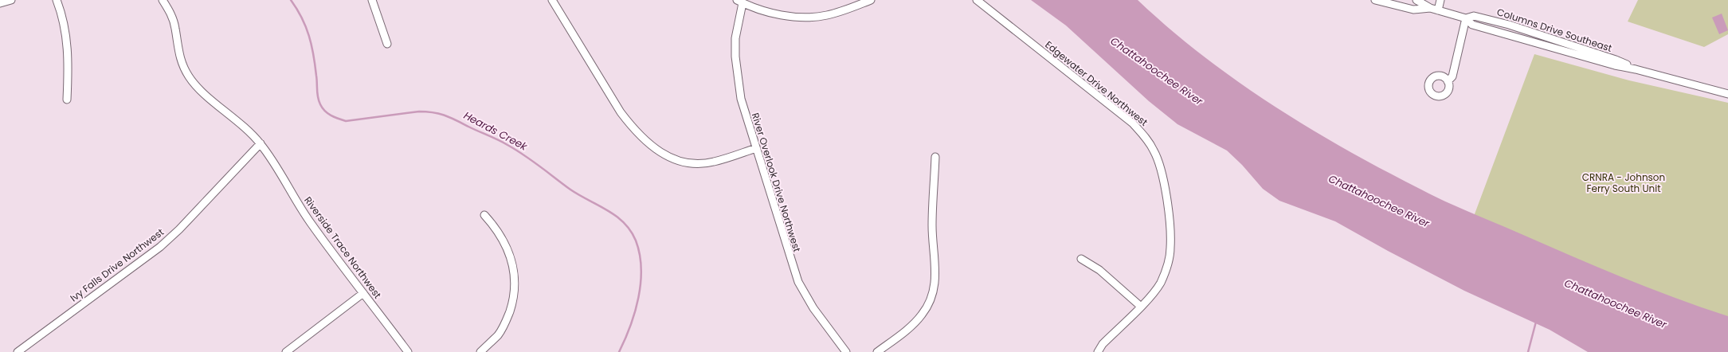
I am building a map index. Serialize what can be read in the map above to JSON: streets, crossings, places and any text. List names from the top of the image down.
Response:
{
  "streets": {
    "street": [
      "Columns Drive Southeast",
      "Edgewater Drive Northwest",
      "River Overlook Drive Northwest",
      "Riverside Trace Northwest",
      "Ivy Falls Drive Northwest"
    ]
  },
  "crossings": [
    ["Riverside Trace Northwest", "Ivy Falls Drive Northwest"]
  ],
  "water": ["Chattahoochee River", "Heards Creek"],
  "parks": ["CRNRA - Johnson Ferry South Unit"]
}
